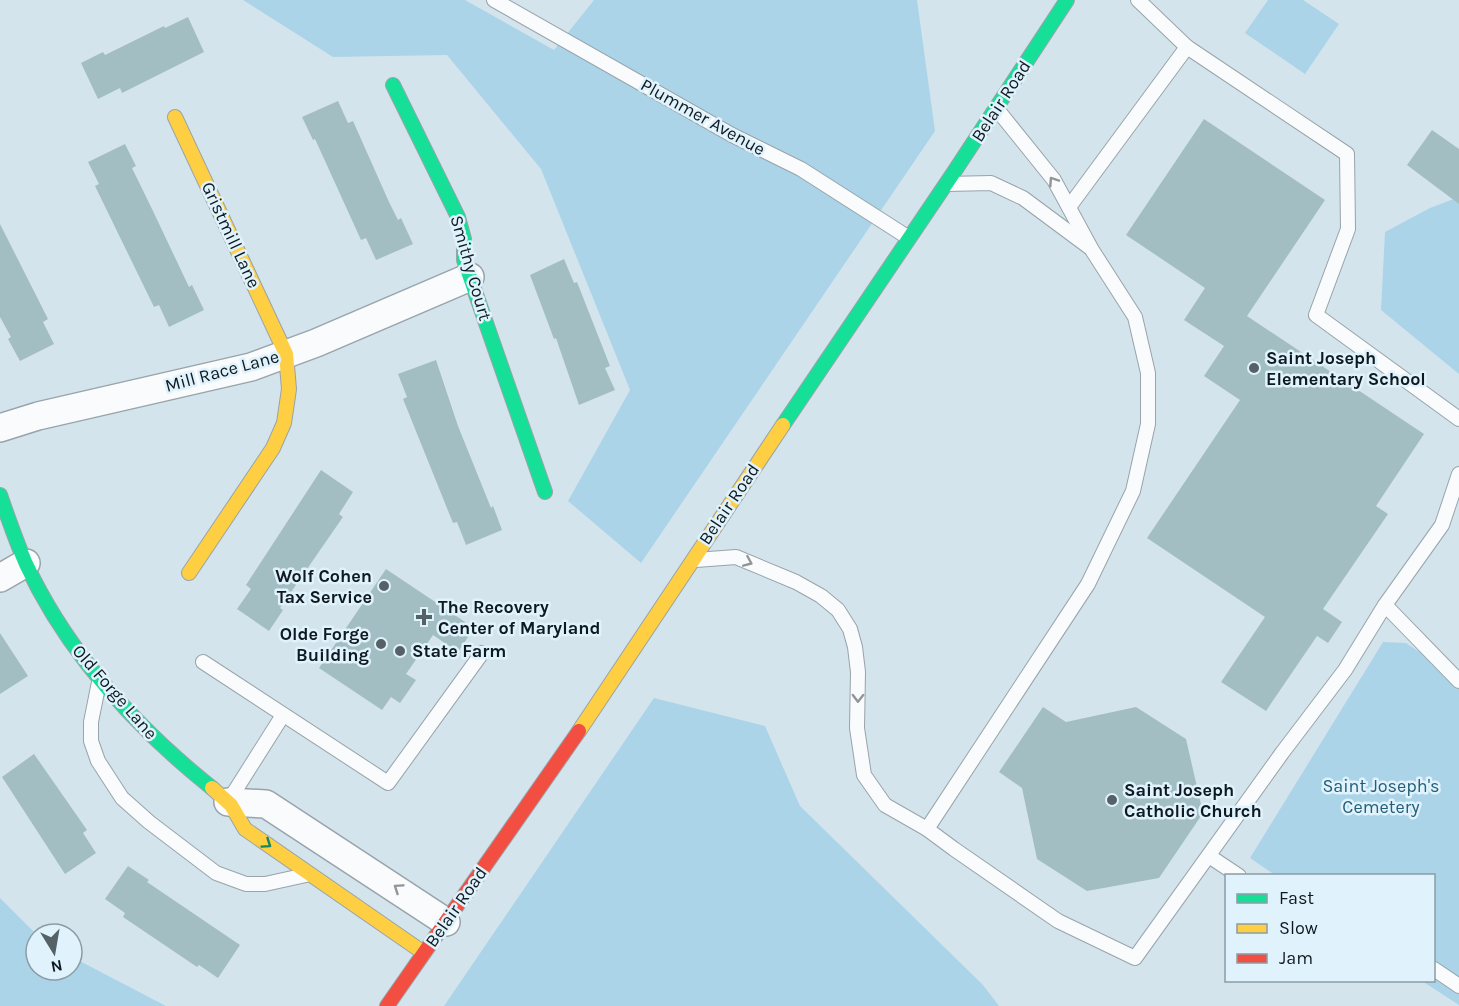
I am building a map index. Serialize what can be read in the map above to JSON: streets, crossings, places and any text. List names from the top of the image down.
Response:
{
  "streets": {
    "main road": [
      "Belair Road",
      "Gristmill Lane",
      "Smithy Court",
      "Old Forge Lane"
    ],
    "street": ["Mill Race Lane"],
    "lane": ["Plummer Avenue"]
  },
  "crossings": [
    ["Belair Road", "Plummer Avenue"],
    ["Belair Road", "Old Forge Lane"],
    ["Gristmill Lane", "Mill Race Lane"],
    ["Smithy Court", "Mill Race Lane"]
  ],
  "parks": ["Saint Joseph's Cemetery"],
  "places": {
    "other": [
      "Saint Joseph Elementary School",
      "Wolf Cohen Tax Service",
      "Olde Forge Building",
      "State Farm",
      "Saint Joseph Catholic Church"
    ],
    "health": ["The Recovery Center of Maryland"]
  },
  "legend": ["Fast", "Slow", "Jam"],
  "north": "bottom"
}
